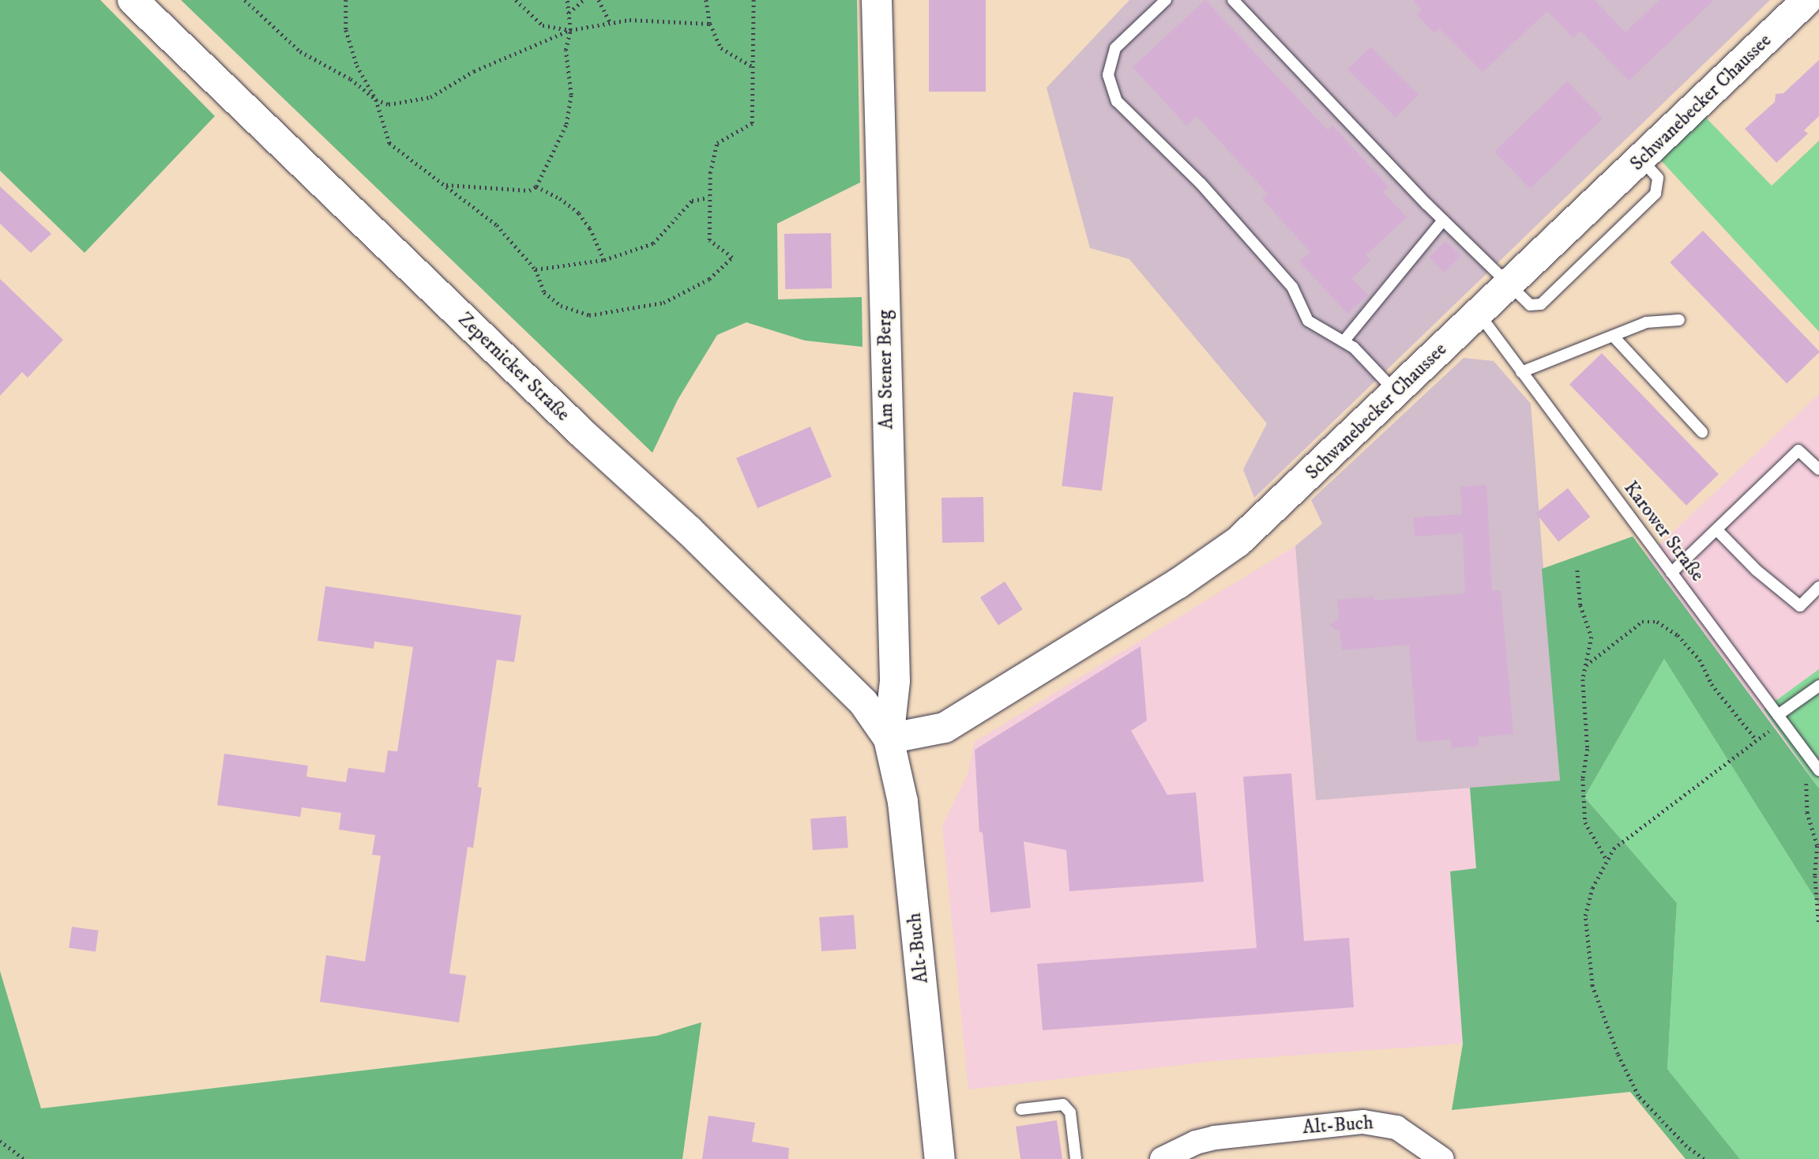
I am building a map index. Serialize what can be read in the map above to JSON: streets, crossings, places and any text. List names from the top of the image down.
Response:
{
  "streets": {
    "main road": [
      "Schwanebecker Chaussee",
      "Zepernicker Straße",
      "Am Stener Berg",
      "Alt-Buch"
    ],
    "lane": ["Karower Straße"]
  },
  "crossings": [
    ["Schwanebecker Chaussee", "Zepernicker Straße"],
    ["Schwanebecker Chaussee", "Am Stener Berg"],
    ["Schwanebecker Chaussee", "Karower Straße"],
    ["Schwanebecker Chaussee", "Alt-Buch"],
    ["Zepernicker Straße", "Am Stener Berg"],
    ["Zepernicker Straße", "Alt-Buch"],
    ["Am Stener Berg", "Alt-Buch"]
  ]
}
